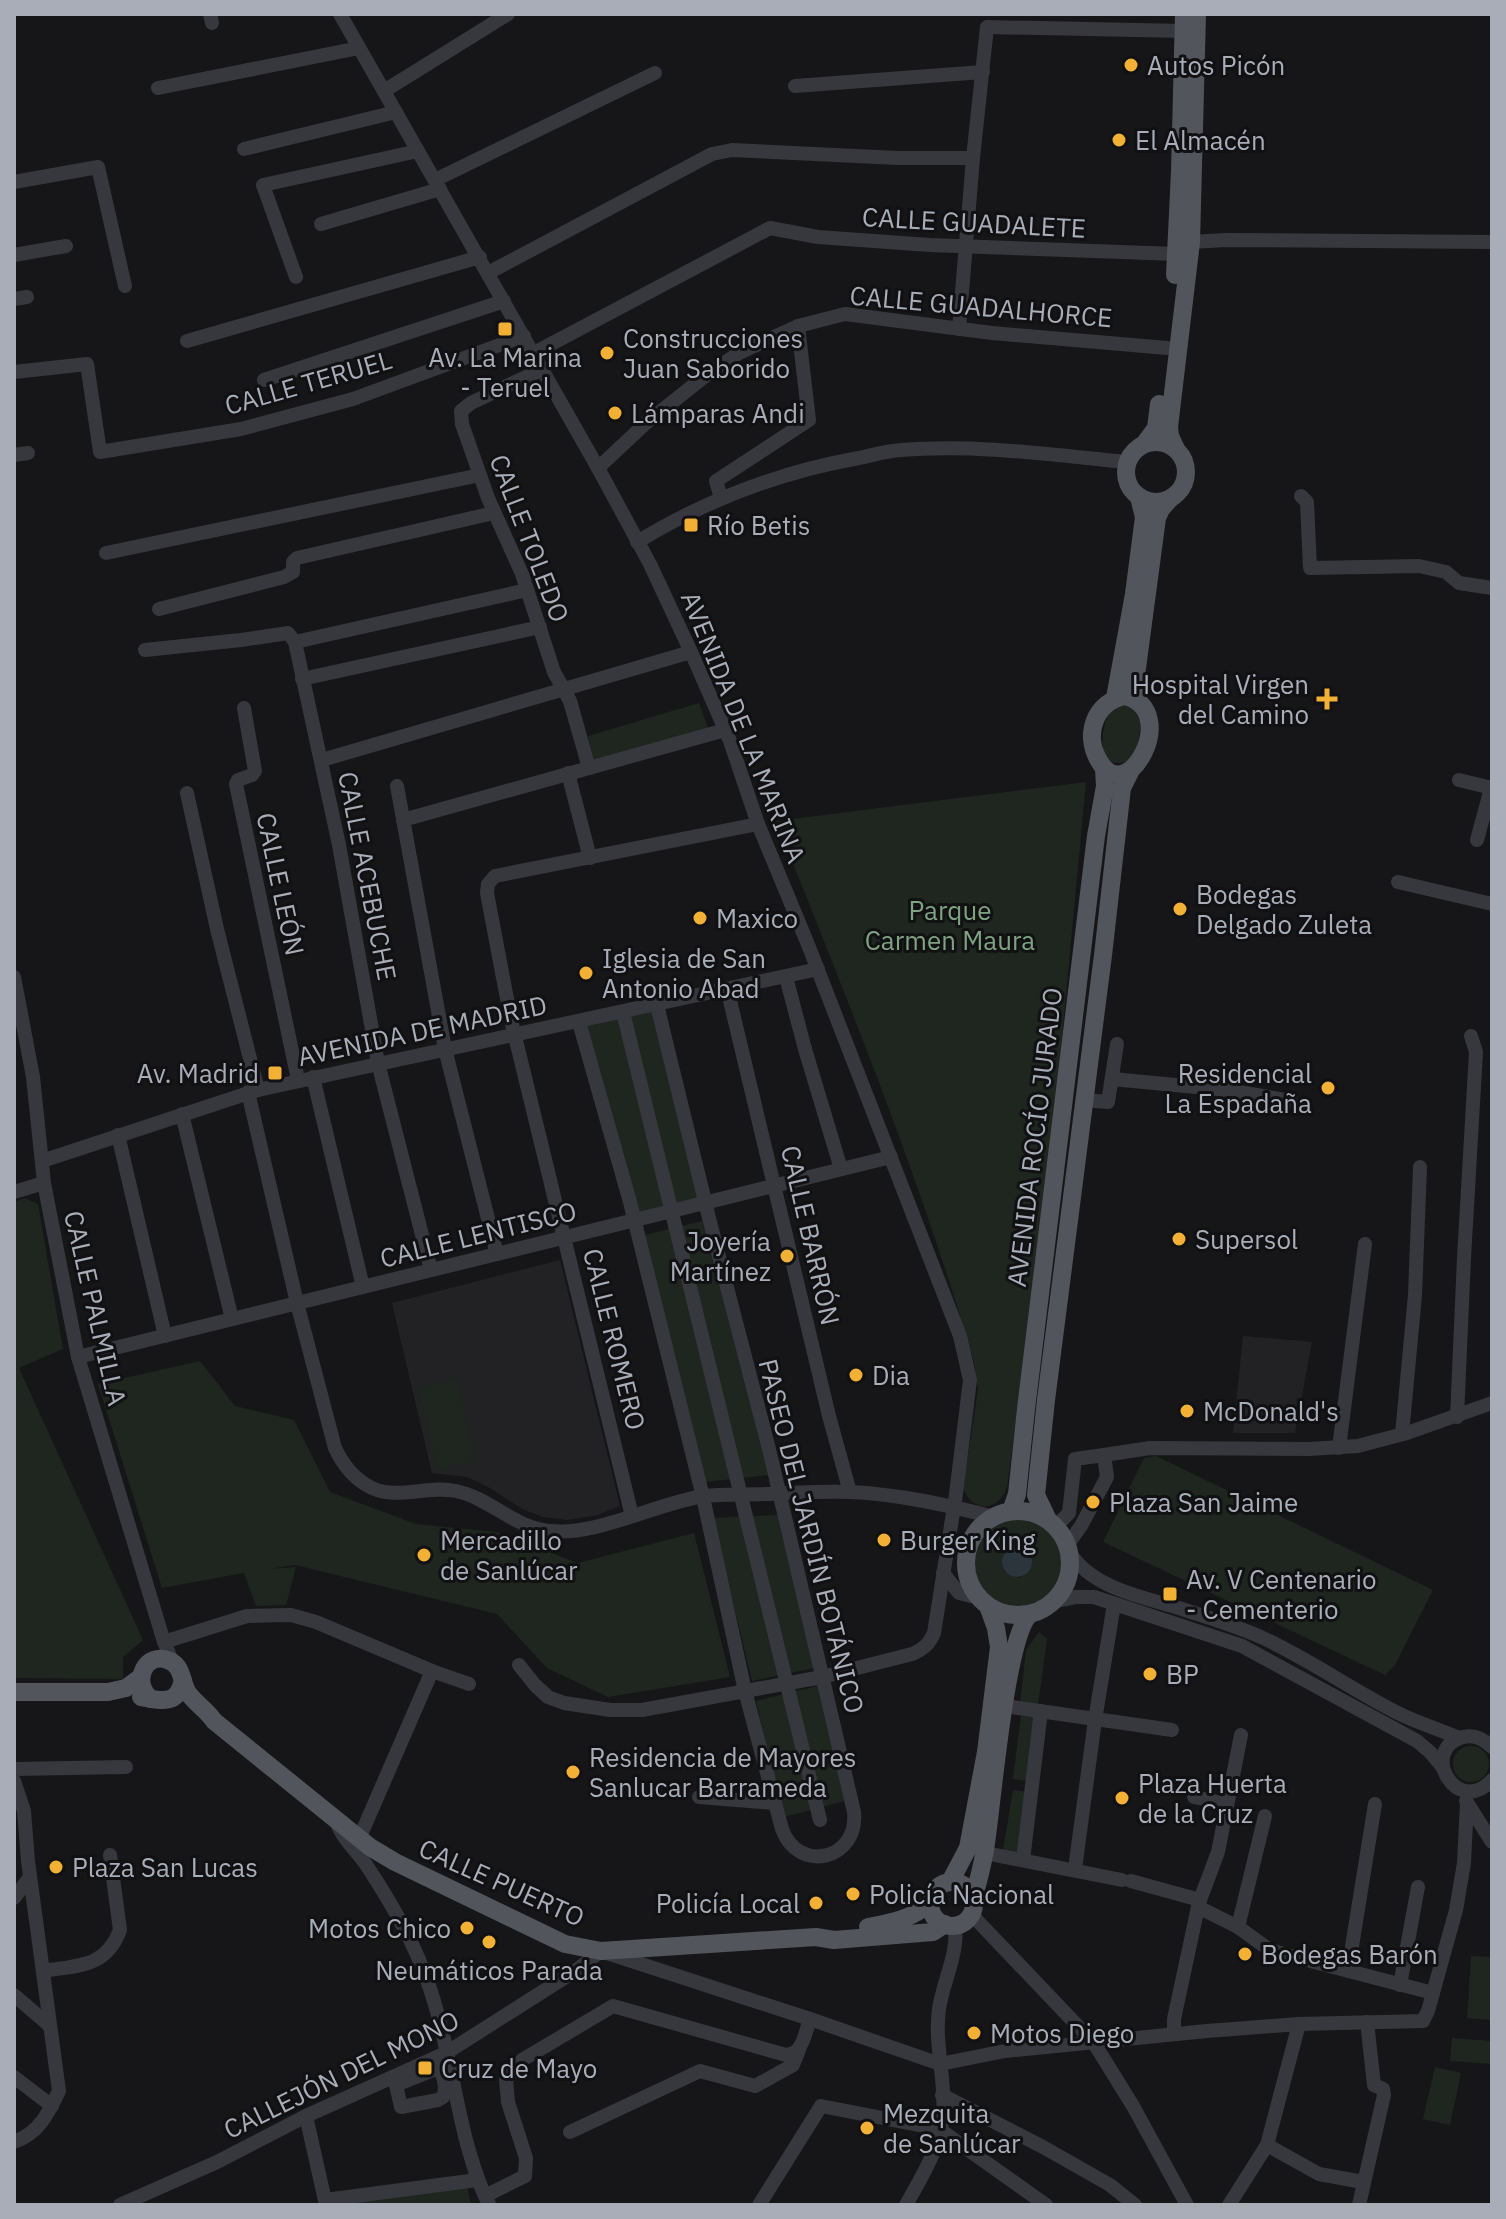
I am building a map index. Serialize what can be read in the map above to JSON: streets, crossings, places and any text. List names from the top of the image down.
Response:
{
  "streets": {
    "main road": ["AVENIDA ROCÍO JURADO", "CALLE PUERTO"],
    "street": [
      "CALLE GUADALETE",
      "CALLE GUADALHORCE",
      "CALLE TERUEL",
      "CALLE TOLEDO",
      "AVENIDA DE LA MARINA",
      "CALLE ACEBUCHE",
      "CALLE LEÓN",
      "AVENIDA DE MADRID",
      "CALLE LENTISCO",
      "CALLE BARRÓN",
      "CALLE PALMILLA",
      "CALLE ROMERO",
      "PASEO DEL JARDÍN BOTÁNICO",
      "CALLEJÓN DEL MONO"
    ]
  },
  "crossings": [
    ["CALLE GUADALETE", "AVENIDA DE LA MARINA"],
    ["CALLE GUADALHORCE", "AVENIDA DE LA MARINA"],
    ["CALLE TERUEL", "AVENIDA DE LA MARINA"],
    ["CALLE TOLEDO", "AVENIDA DE LA MARINA"],
    ["AVENIDA DE LA MARINA", "AVENIDA DE MADRID"],
    ["AVENIDA DE LA MARINA", "CALLE LENTISCO"],
    ["AVENIDA DE LA MARINA", "PASEO DEL JARDÍN BOTÁNICO"],
    ["CALLE ACEBUCHE", "AVENIDA DE MADRID"],
    ["CALLE ACEBUCHE", "CALLE LENTISCO"],
    ["CALLE LEÓN", "AVENIDA DE MADRID"],
    ["AVENIDA DE MADRID", "CALLE BARRÓN"],
    ["AVENIDA DE MADRID", "CALLE PALMILLA"],
    ["AVENIDA DE MADRID", "CALLE ROMERO"],
    ["AVENIDA DE MADRID", "PASEO DEL JARDÍN BOTÁNICO"],
    ["CALLE LENTISCO", "CALLE BARRÓN"],
    ["CALLE LENTISCO", "CALLE PALMILLA"],
    ["CALLE LENTISCO", "CALLE ROMERO"],
    ["CALLE LENTISCO", "PASEO DEL JARDÍN BOTÁNICO"],
    ["CALLE PALMILLA", "CALLE PUERTO"],
    ["CALLE PUERTO", "CALLEJÓN DEL MONO"]
  ],
  "parks": ["Parque Carmen Maura"],
  "places": {
    "other": [
      "Autos Picón",
      "El Almacén",
      "Construcciones Juan Saborido",
      "Lámparas Andi",
      "Bodegas Delgado Zuleta",
      "Maxico",
      "Iglesia de San Antonio Abad",
      "Residencial La Espadaña",
      "Supersol",
      "Joyería Martínez",
      "Dia",
      "McDonald's",
      "Plaza San Jaime",
      "Burger King",
      "Mercadillo de Sanlúcar",
      "BP",
      "Residencia de Mayores Sanlucar Barrameda",
      "Plaza Huerta de la Cruz",
      "Plaza San Lucas",
      "Policía Nacional",
      "Policía Local",
      "Motos Chico",
      "Neumáticos Parada",
      "Bodegas Barón",
      "Motos Diego",
      "Mezquita de Sanlúcar"
    ],
    "transit": [
      "Av. La Marina - Teruel",
      "Río Betis",
      "Av. Madrid",
      "Av. V Centenario - Cementerio",
      "Cruz de Mayo"
    ],
    "health": ["Hospital Virgen del Camino"]
  }
}
